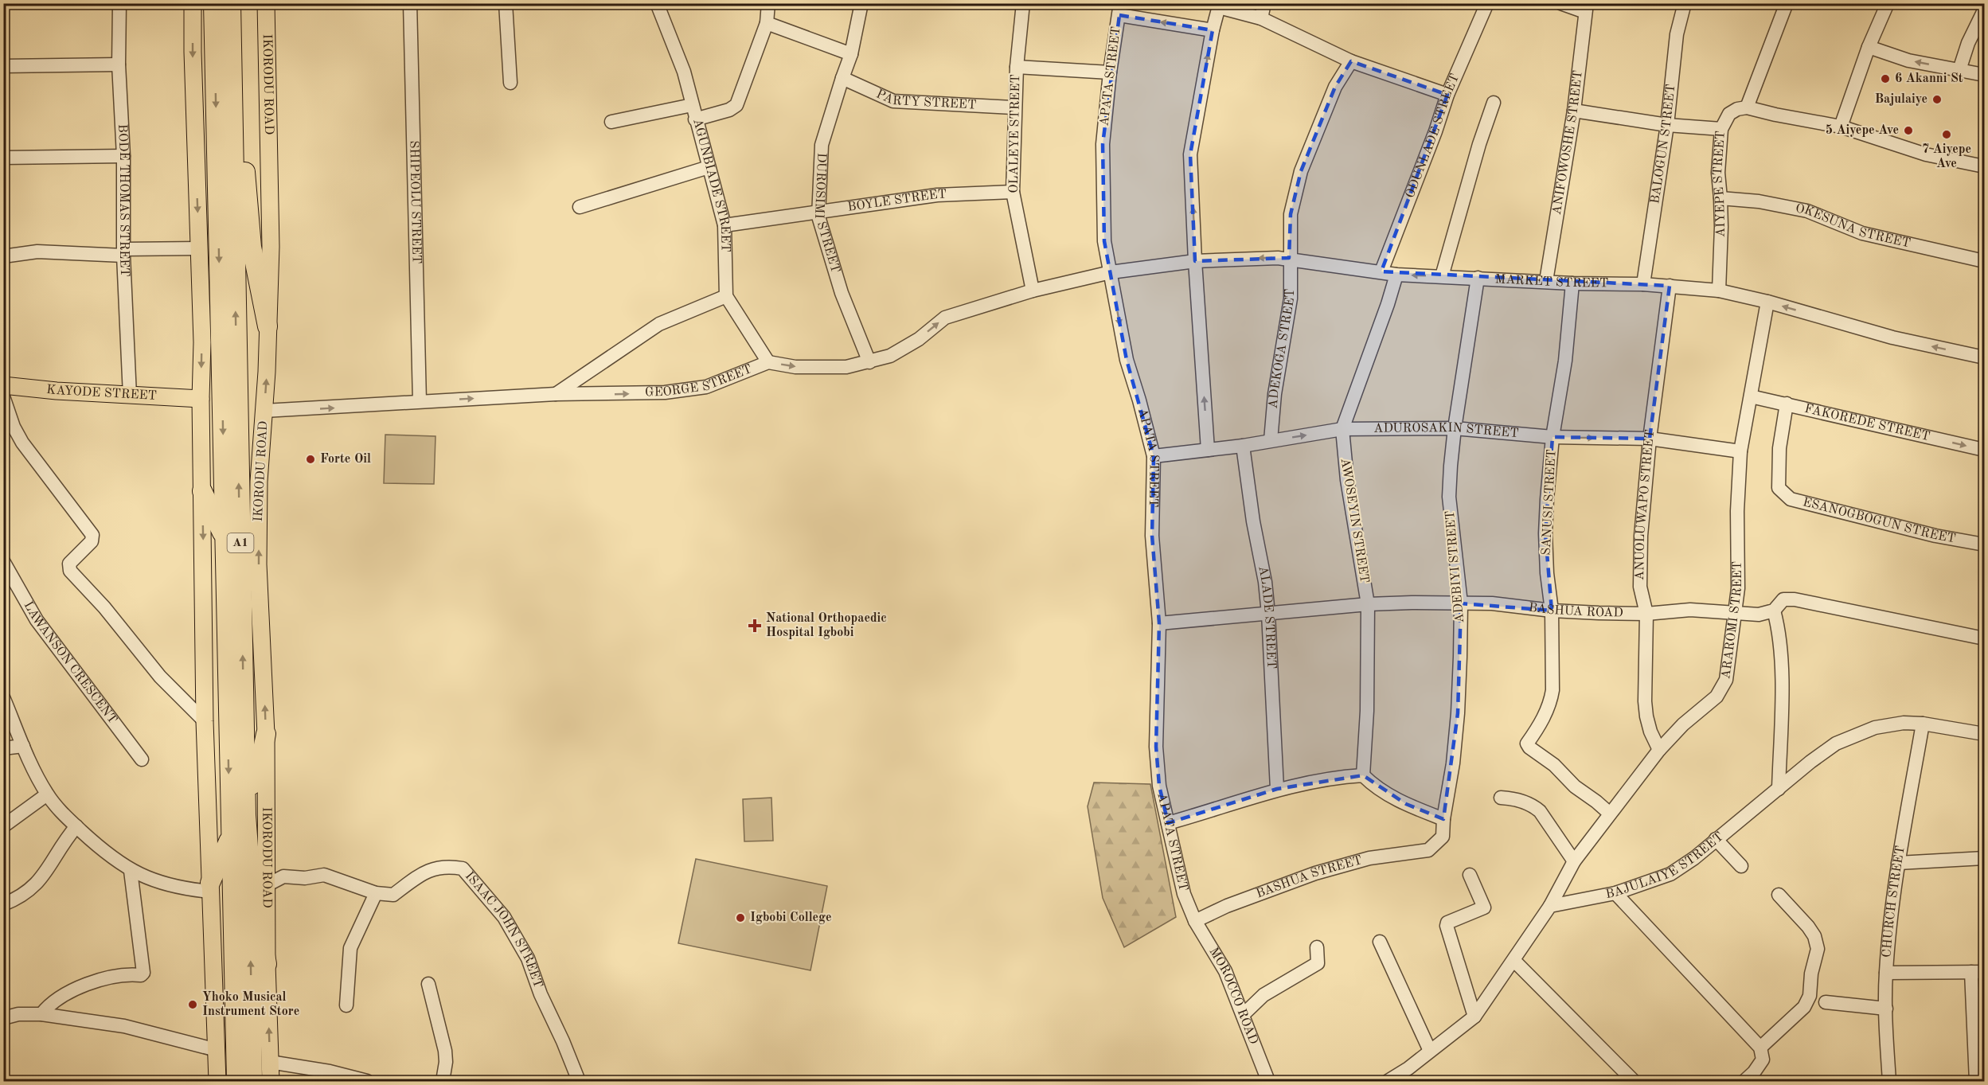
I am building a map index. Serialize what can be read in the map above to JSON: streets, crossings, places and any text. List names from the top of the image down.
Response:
{
  "streets": {
    "highway": ["IKORODU ROAD", "A1"],
    "main road": ["KAYODE STREET"],
    "street": [
      "APATA STREET",
      "PARTY STREET",
      "OLALEYE STREET",
      "ODUNLADE STREET",
      "ANIFOWOSHE STREET",
      "BALOGUN STREET",
      "AIYEPE STREET",
      "AGUNBIADE STREET",
      "BODE THOMAS STREET",
      "BOYLE STREET",
      "SHIPEOLU STREET",
      "DUROSIMI STREET",
      "OKESUNA STREET",
      "MARKET STREET",
      "ADEKOGA STREET",
      "GEORGE STREET",
      "FAKOREDE STREET",
      "ADUROSAKIN STREET",
      "SANUSI STREET",
      "ANUOLUWAPO STREET",
      "AWOSEYIN STREET",
      "ESANOGBOGUN STREET",
      "ADEBIYI STREET",
      "BASHUA ROAD",
      "ALADE STREET",
      "ARAROMI STREET",
      "LAWANSON CRESCENT",
      "BAJULAIYE STREET",
      "BASHUA STREET",
      "CHURCH STREET",
      "ISAAC JOHN STREET",
      "MOROCCO ROAD"
    ]
  },
  "crossings": [
    ["APATA STREET", "MARKET STREET"],
    ["APATA STREET", "GEORGE STREET"],
    ["APATA STREET", "ADUROSAKIN STREET"],
    ["APATA STREET", "BASHUA ROAD"],
    ["APATA STREET", "BASHUA STREET"],
    ["APATA STREET", "MOROCCO ROAD"],
    ["IKORODU ROAD", "GEORGE STREET"],
    ["IKORODU ROAD", "ISAAC JOHN STREET"],
    ["PARTY STREET", "OLALEYE STREET"],
    ["PARTY STREET", "DUROSIMI STREET"],
    ["OLALEYE STREET", "BOYLE STREET"],
    ["OLALEYE STREET", "GEORGE STREET"],
    ["ODUNLADE STREET", "MARKET STREET"],
    ["ANIFOWOSHE STREET", "MARKET STREET"],
    ["BALOGUN STREET", "MARKET STREET"],
    ["AIYEPE STREET", "OKESUNA STREET"],
    ["AIYEPE STREET", "MARKET STREET"],
    ["AGUNBIADE STREET", "BOYLE STREET"],
    ["BODE THOMAS STREET", "KAYODE STREET"],
    ["BOYLE STREET", "DUROSIMI STREET"],
    ["SHIPEOLU STREET", "GEORGE STREET"],
    ["DUROSIMI STREET", "GEORGE STREET"],
    ["MARKET STREET", "ADEKOGA STREET"],
    ["MARKET STREET", "GEORGE STREET"],
    ["MARKET STREET", "SANUSI STREET"],
    ["MARKET STREET", "ANUOLUWAPO STREET"],
    ["MARKET STREET", "AWOSEYIN STREET"],
    ["MARKET STREET", "ADEBIYI STREET"],
    ["MARKET STREET", "ARAROMI STREET"],
    ["ADEKOGA STREET", "ADUROSAKIN STREET"],
    ["FAKOREDE STREET", "ESANOGBOGUN STREET"],
    ["FAKOREDE STREET", "ARAROMI STREET"],
    ["ADUROSAKIN STREET", "SANUSI STREET"],
    ["ADUROSAKIN STREET", "ANUOLUWAPO STREET"],
    ["ADUROSAKIN STREET", "AWOSEYIN STREET"],
    ["ADUROSAKIN STREET", "ADEBIYI STREET"],
    ["ADUROSAKIN STREET", "ALADE STREET"],
    ["ADUROSAKIN STREET", "ARAROMI STREET"],
    ["SANUSI STREET", "BASHUA ROAD"],
    ["SANUSI STREET", "ARAROMI STREET"],
    ["ANUOLUWAPO STREET", "BASHUA ROAD"],
    ["ANUOLUWAPO STREET", "ARAROMI STREET"],
    ["AWOSEYIN STREET", "BASHUA ROAD"],
    ["ADEBIYI STREET", "BASHUA ROAD"],
    ["ADEBIYI STREET", "BASHUA STREET"],
    ["BASHUA ROAD", "ALADE STREET"],
    ["BASHUA ROAD", "ARAROMI STREET"],
    ["ARAROMI STREET", "BAJULAIYE STREET"],
    ["BAJULAIYE STREET", "CHURCH STREET"],
    ["BASHUA STREET", "MOROCCO ROAD"]
  ],
  "one_way": ["MARKET STREET", "GEORGE STREET", "FAKOREDE STREET"],
  "places": {
    "other": [
      "6 Akanni St",
      "Bajulaiye",
      "5 Aiyepe Ave",
      "7 Aiyepe Ave",
      "Forte Oil",
      "Igbobi College",
      "Yhoko Musical Instrument Store"
    ],
    "health": ["National Orthopaedic Hospital Igbobi"]
  }
}
